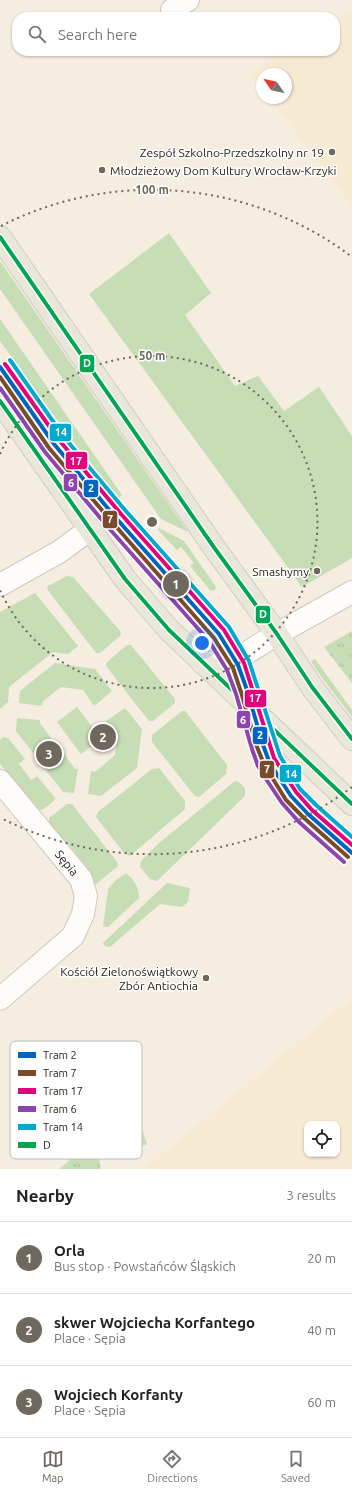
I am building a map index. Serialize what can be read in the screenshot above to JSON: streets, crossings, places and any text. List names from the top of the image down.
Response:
{
  "streets": {
    "street": ["Sępia"]
  },
  "places": [
    "Zespół Szkolno-Przedszkolny nr 19",
    "Młodzieżowy Dom Kultury Wrocław-Krzyki",
    "Smashymy",
    "Kościół Zielonoświątkowy Zbór Antiochia"
  ],
  "lines": [
    "transit line D",
    "tram line 14",
    "tram line 17",
    "tram line 2",
    "tram line 7",
    "tram line 6"
  ],
  "legend": [
    "Tram 2",
    "Tram 7",
    "Tram 17",
    "Tram 6",
    "Tram 14",
    "D"
  ],
  "north": "top left",
  "page": {
    "search": "Search here",
    "pins": ["1", "2", "3"],
    "heading": ["Nearby", "3 results"],
    "list": [
      {
        "mark": "1",
        "name": "Orla",
        "note": "Bus stop · Powstańców Śląskich",
        "value": "20 m"
      },
      {
        "mark": "2",
        "name": "skwer Wojciecha Korfantego",
        "note": "Place · Sępia",
        "value": "40 m"
      },
      {
        "mark": "3",
        "name": "Wojciech Korfanty",
        "note": "Place · Sępia",
        "value": "60 m"
      }
    ],
    "nav": ["Map", "Directions", "Saved"]
  },
  "rings": ["100 m", "50 m"]
}
